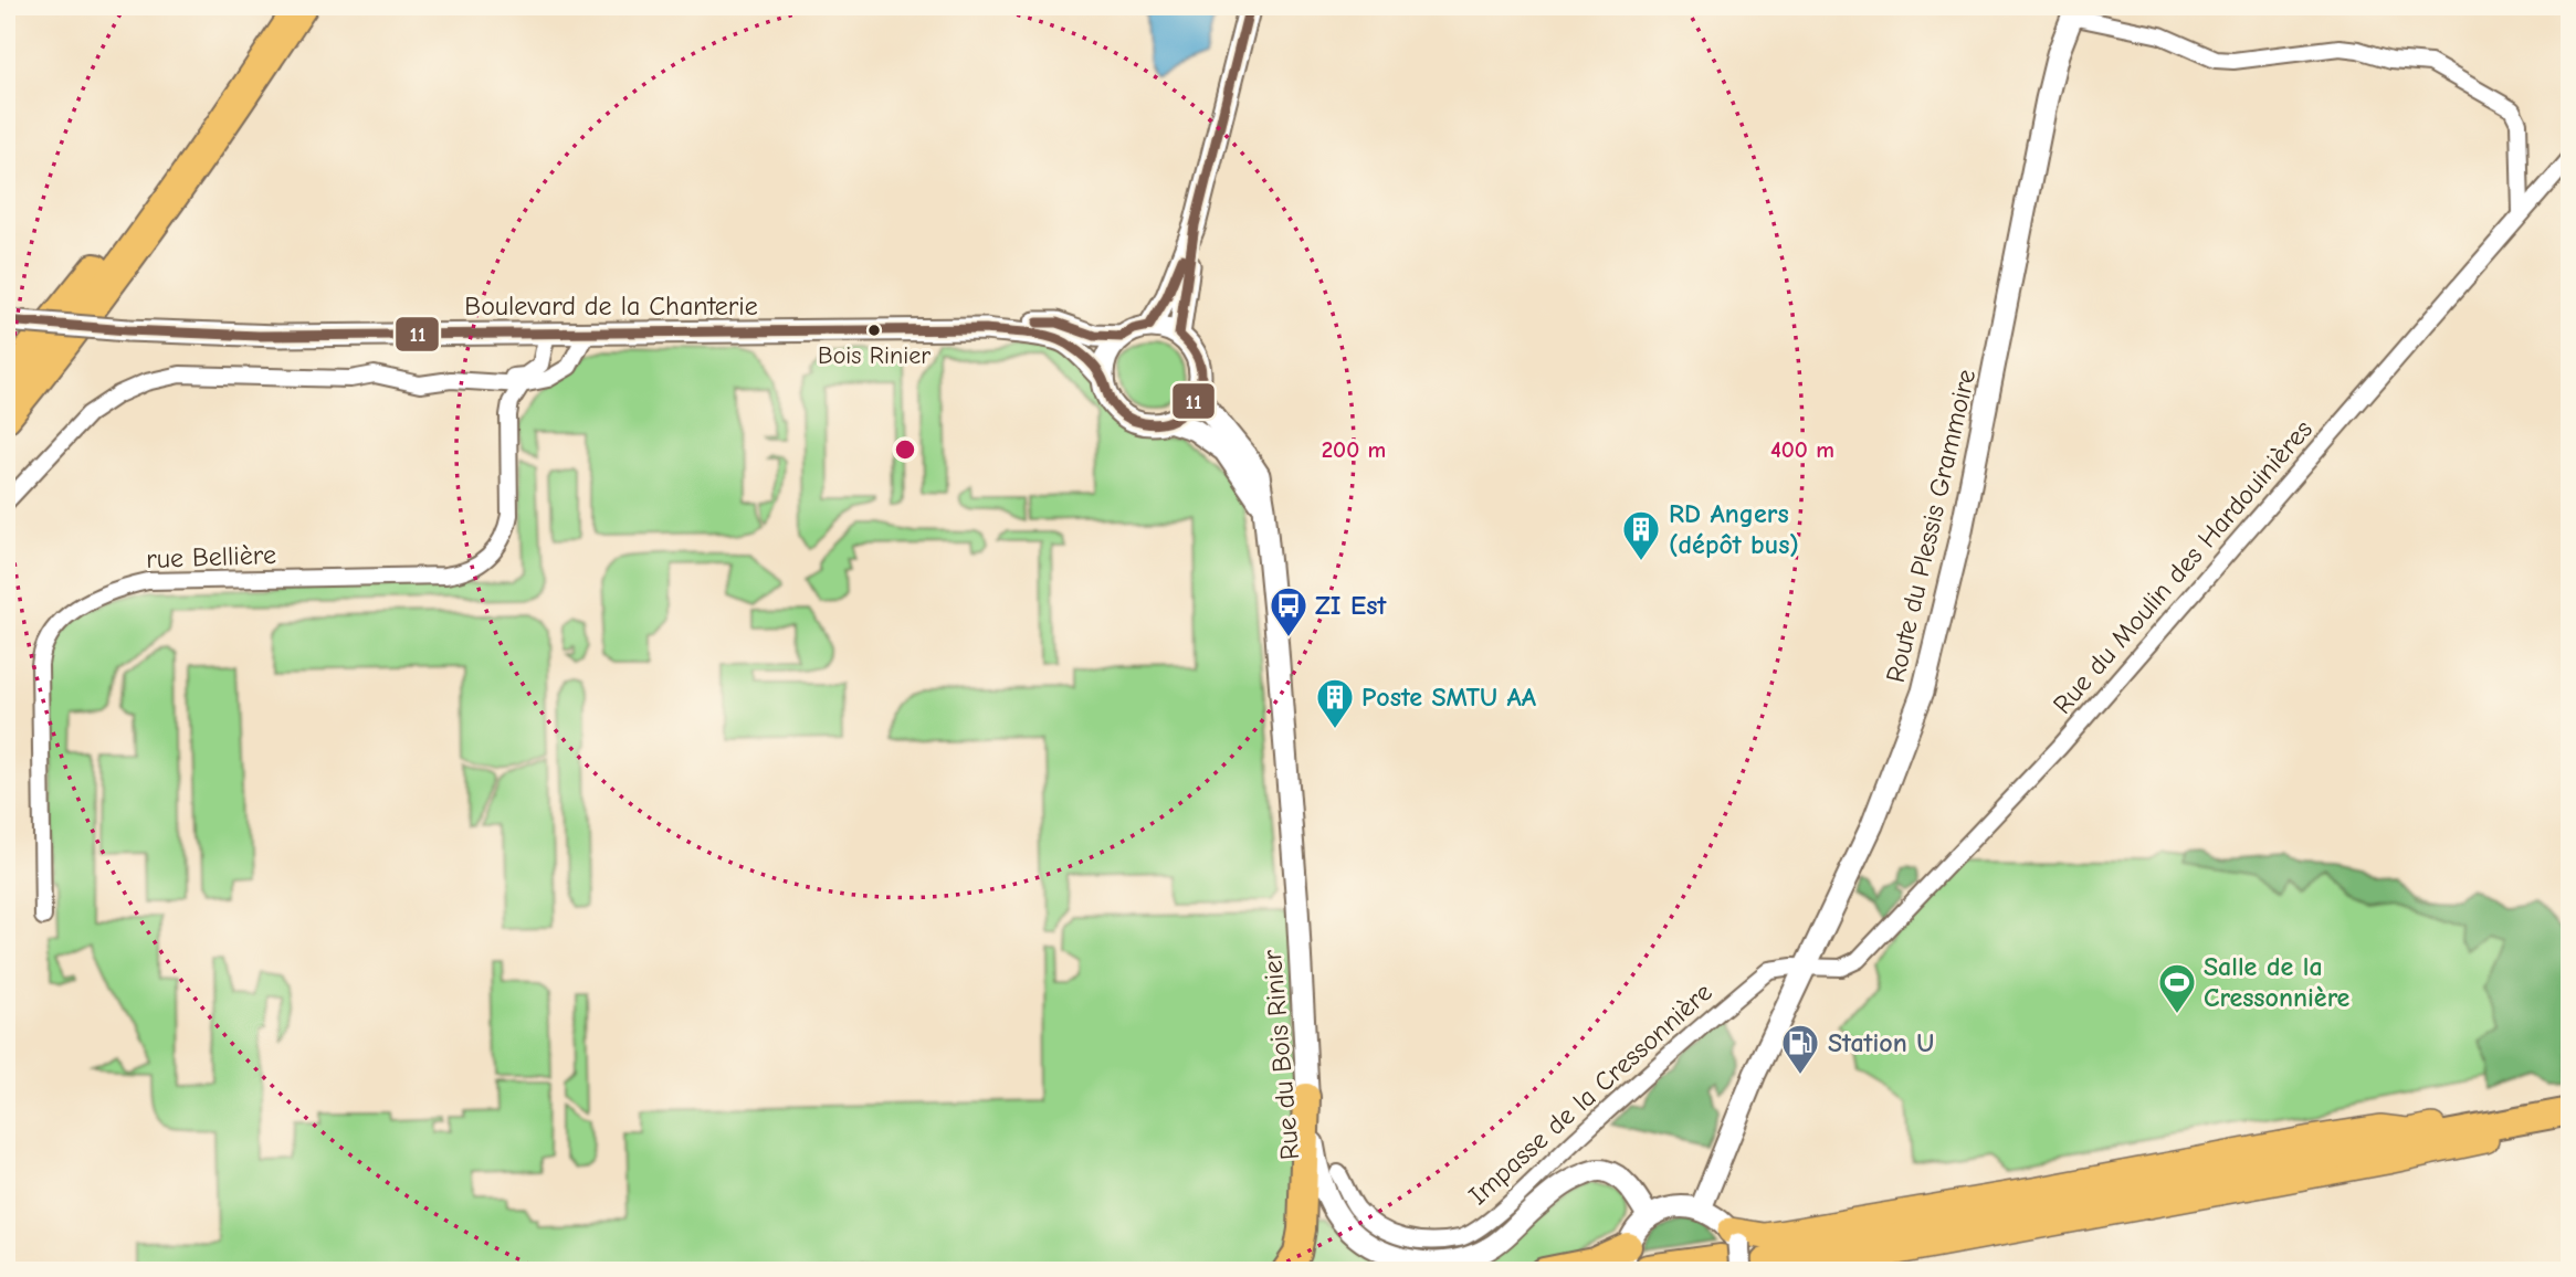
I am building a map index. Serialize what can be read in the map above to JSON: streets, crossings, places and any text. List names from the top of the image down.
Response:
{
  "streets": {
    "street": [
      "Boulevard de la Chanterie",
      "Route du Plessis Grammoire",
      "rue Bellière",
      "Rue du Moulin des Hardouinières",
      "Rue du Bois Rinier",
      "Impasse de la Cressonnière"
    ]
  },
  "crossings": [
    ["Boulevard de la Chanterie", "Rue du Bois Rinier"],
    ["Route du Plessis Grammoire", "Rue du Moulin des Hardouinières"],
    ["Route du Plessis Grammoire", "Impasse de la Cressonnière"],
    ["Rue du Moulin des Hardouinières", "Impasse de la Cressonnière"]
  ],
  "places": {
    "other": ["Bois Rinier"],
    "building": ["RD Angers (dépôt bus)", "Poste SMTU AA"],
    "bus stop": ["ZI Est"],
    "sports": ["Salle de la Cressonnière"],
    "fuel station": ["Station U"]
  },
  "lines": ["transit line 11"],
  "rings": ["200 m", "400 m"]
}
